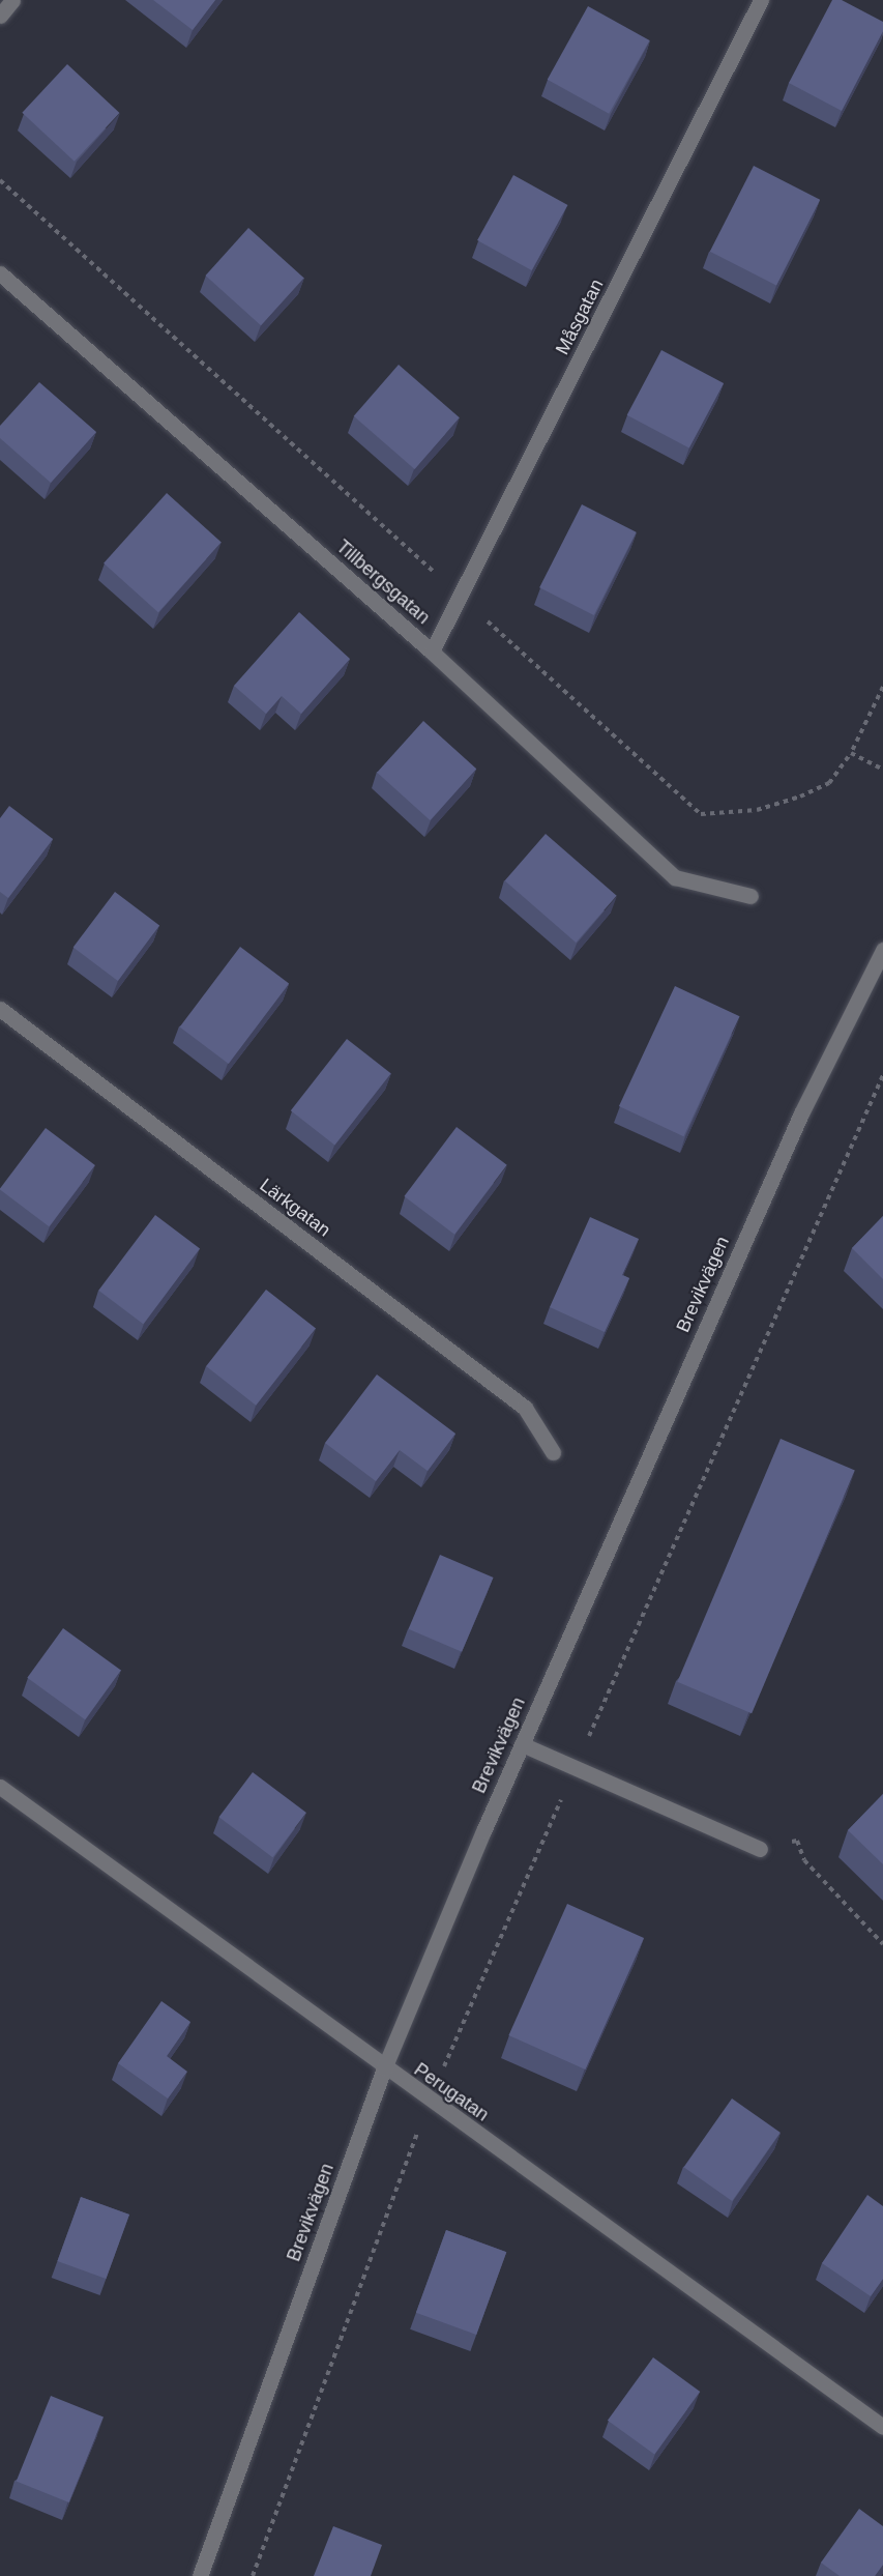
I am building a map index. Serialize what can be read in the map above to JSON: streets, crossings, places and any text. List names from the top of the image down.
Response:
{
  "streets": {
    "street": [
      "Måsgatan",
      "Tillbergsgatan",
      "Lärkgatan",
      "Brevikvägen",
      "Perugatan"
    ]
  },
  "crossings": [
    ["Måsgatan", "Tillbergsgatan"],
    ["Brevikvägen", "Perugatan"]
  ]
}
